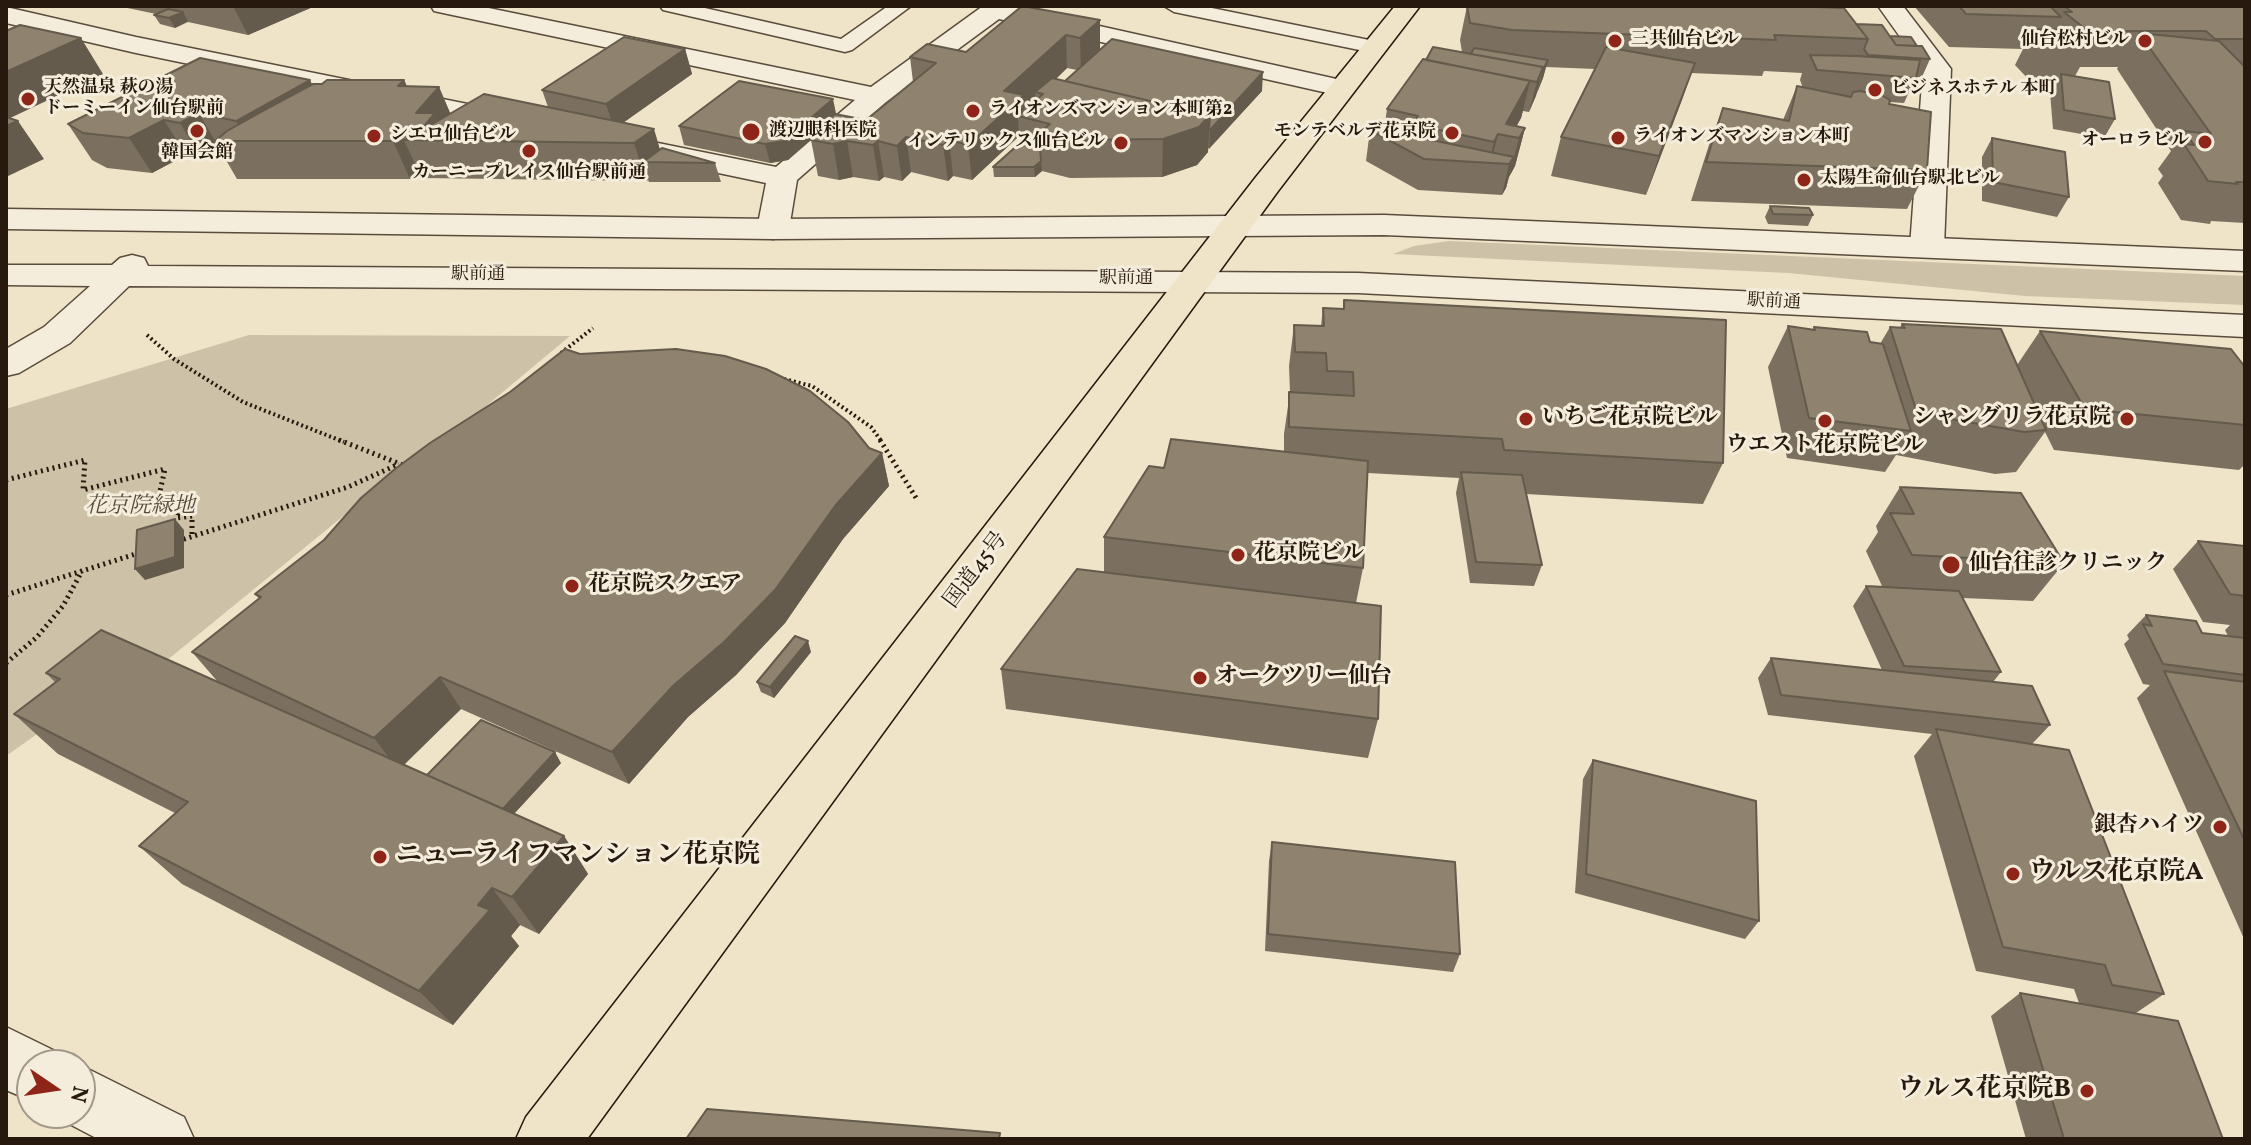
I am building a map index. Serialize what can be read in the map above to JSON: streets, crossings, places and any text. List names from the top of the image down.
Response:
{
  "streets": {
    "highway": ["国道45号"],
    "street": ["駅前通"]
  },
  "crossings": [
    ["駅前通", "国道45号"]
  ],
  "parks": ["花京院緑地"],
  "places": [
    "三共仙台ビル",
    "仙台松村ビル",
    "ビジネスホテル 本町",
    "天然温泉 萩の湯 ドーミーイン仙台駅前",
    "ライオンズマンション本町第2",
    "韓国会館",
    "渡辺眼科医院",
    "モンテベルデ花京院",
    "シエロ仙台ビル",
    "ライオンズマンション本町",
    "オーロラビル",
    "インテリックス仙台ビル",
    "カーニープレイス仙台駅前通",
    "太陽生命仙台駅北ビル",
    "いちご花京院ビル",
    "シャングリラ花京院",
    "ウエスト花京院ビル",
    "花京院ビル",
    "仙台往診クリニック",
    "花京院スクエア",
    "オークツリー仙台",
    "銀杏ハイツ",
    "ニューライフマンション花京院",
    "ウルス花京院A",
    "ウルス花京院B"
  ],
  "north": "right"
}
